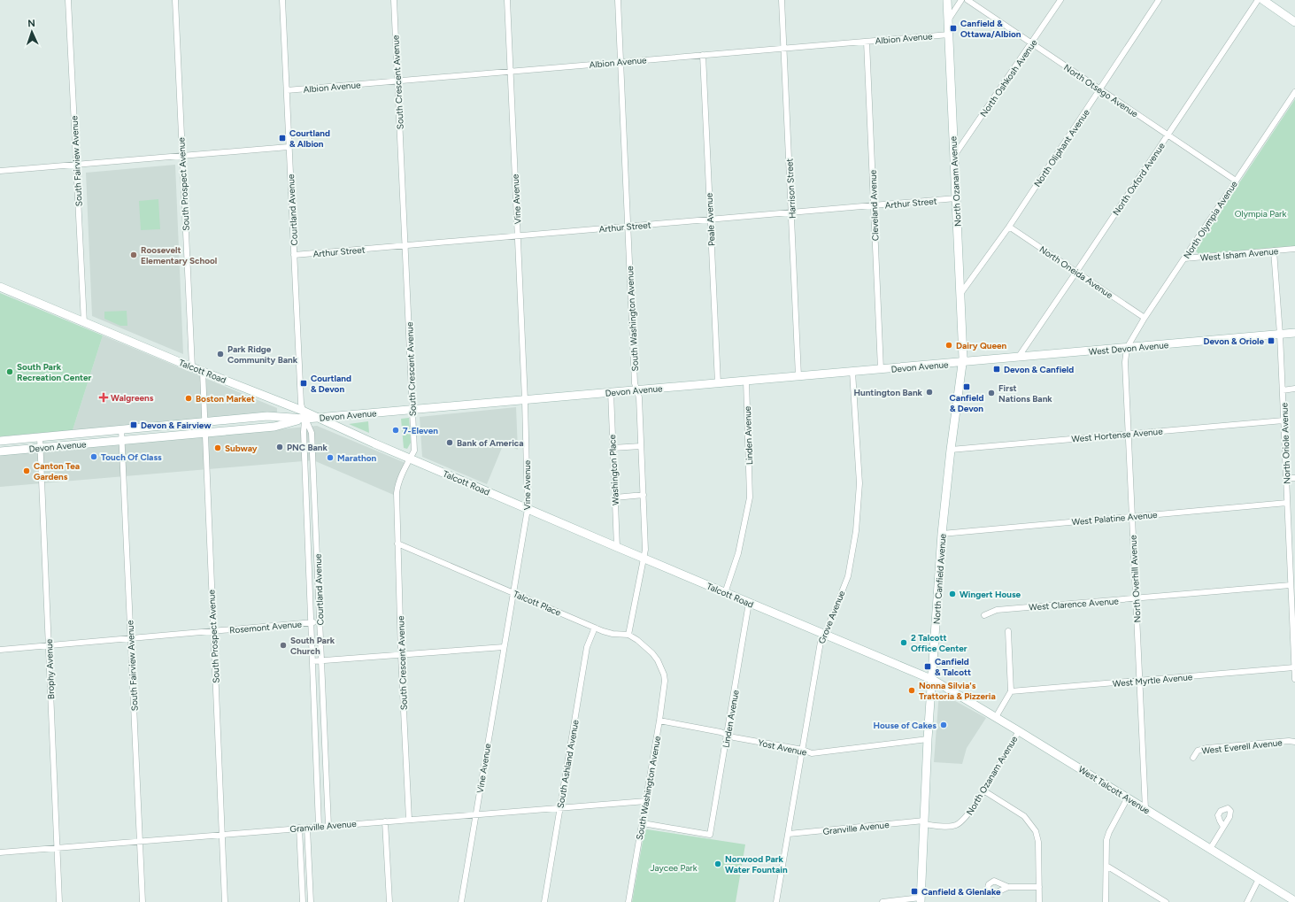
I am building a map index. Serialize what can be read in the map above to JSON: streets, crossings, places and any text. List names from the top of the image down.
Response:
{
  "streets": {
    "street": [
      "Albion Avenue",
      "North Oshkosh Avenue",
      "South Crescent Avenue",
      "North Otsego Avenue",
      "North Oliphant Avenue",
      "South Fairview Avenue",
      "North Oxford Avenue",
      "North Ozanam Avenue",
      "South Prospect Avenue",
      "Harrison Street",
      "Vine Avenue",
      "Arthur Street",
      "Cleveland Avenue",
      "Courtland Avenue",
      "Peale Avenue",
      "North Olympia Avenue",
      "West Isham Avenue",
      "North Oneida Avenue",
      "South Washington Avenue",
      "West Devon Avenue",
      "Devon Avenue",
      "Talcott Road",
      "West Hortense Avenue",
      "Linden Avenue",
      "North Oriole Avenue",
      "Washington Place",
      "West Palatine Avenue",
      "North Canfield Avenue",
      "North Overhill Avenue",
      "Talcott Place",
      "West Clarence Avenue",
      "Grove Avenue",
      "Rosemont Avenue",
      "Brophy Avenue",
      "West Myrtle Avenue",
      "West Everell Avenue",
      "Yost Avenue",
      "South Ashland Avenue",
      "West Talcott Avenue",
      "Granville Avenue"
    ]
  },
  "crossings": [
    ["Albion Avenue", "South Crescent Avenue"],
    ["Albion Avenue", "North Ozanam Avenue"],
    ["Albion Avenue", "Harrison Street"],
    ["Albion Avenue", "Vine Avenue"],
    ["Albion Avenue", "Cleveland Avenue"],
    ["Albion Avenue", "Courtland Avenue"],
    ["Albion Avenue", "Peale Avenue"],
    ["Albion Avenue", "South Washington Avenue"],
    ["North Oshkosh Avenue", "North Otsego Avenue"],
    ["North Oshkosh Avenue", "North Ozanam Avenue"],
    ["South Crescent Avenue", "Arthur Street"],
    ["South Crescent Avenue", "Devon Avenue"],
    ["South Crescent Avenue", "Talcott Road"],
    ["South Crescent Avenue", "Talcott Place"],
    ["South Crescent Avenue", "Granville Avenue"],
    ["North Otsego Avenue", "North Oliphant Avenue"],
    ["North Otsego Avenue", "North Oxford Avenue"],
    ["North Otsego Avenue", "North Olympia Avenue"],
    ["North Oliphant Avenue", "North Ozanam Avenue"],
    ["North Oliphant Avenue", "North Oneida Avenue"],
    ["South Fairview Avenue", "Devon Avenue"],
    ["South Fairview Avenue", "Talcott Road"],
    ["South Fairview Avenue", "Rosemont Avenue"],
    ["South Fairview Avenue", "Granville Avenue"],
    ["North Oxford Avenue", "North Oneida Avenue"],
    ["North Oxford Avenue", "West Devon Avenue"],
    ["North Ozanam Avenue", "Arthur Street"],
    ["North Ozanam Avenue", "West Devon Avenue"],
    ["North Ozanam Avenue", "Devon Avenue"],
    ["North Ozanam Avenue", "North Canfield Avenue"],
    ["North Ozanam Avenue", "West Talcott Avenue"],
    ["North Ozanam Avenue", "Granville Avenue"],
    ["South Prospect Avenue", "Devon Avenue"],
    ["South Prospect Avenue", "Talcott Road"],
    ["South Prospect Avenue", "Rosemont Avenue"],
    ["South Prospect Avenue", "Granville Avenue"],
    ["Harrison Street", "Arthur Street"],
    ["Harrison Street", "Devon Avenue"],
    ["Vine Avenue", "Arthur Street"],
    ["Vine Avenue", "Devon Avenue"],
    ["Vine Avenue", "Talcott Road"],
    ["Vine Avenue", "Talcott Place"],
    ["Vine Avenue", "Granville Avenue"],
    ["Arthur Street", "Cleveland Avenue"],
    ["Arthur Street", "Courtland Avenue"],
    ["Arthur Street", "Peale Avenue"],
    ["Arthur Street", "South Washington Avenue"],
    ["Cleveland Avenue", "Devon Avenue"],
    ["Courtland Avenue", "Devon Avenue"],
    ["Courtland Avenue", "Talcott Road"],
    ["Courtland Avenue", "Rosemont Avenue"],
    ["Courtland Avenue", "Granville Avenue"],
    ["Peale Avenue", "Devon Avenue"],
    ["North Olympia Avenue", "West Isham Avenue"],
    ["North Olympia Avenue", "North Oneida Avenue"],
    ["North Olympia Avenue", "West Devon Avenue"],
    ["North Olympia Avenue", "North Overhill Avenue"],
    ["West Isham Avenue", "North Oriole Avenue"],
    ["South Washington Avenue", "Devon Avenue"],
    ["South Washington Avenue", "Talcott Road"],
    ["South Washington Avenue", "Linden Avenue"],
    ["South Washington Avenue", "Talcott Place"],
    ["South Washington Avenue", "Yost Avenue"],
    ["South Washington Avenue", "Granville Avenue"],
    ["West Devon Avenue", "Devon Avenue"],
    ["West Devon Avenue", "North Oriole Avenue"],
    ["West Devon Avenue", "North Canfield Avenue"],
    ["West Devon Avenue", "North Overhill Avenue"],
    ["Devon Avenue", "Talcott Road"],
    ["Devon Avenue", "Linden Avenue"],
    ["Devon Avenue", "Washington Place"],
    ["Devon Avenue", "North Canfield Avenue"],
    ["Devon Avenue", "Grove Avenue"],
    ["Devon Avenue", "Brophy Avenue"],
    ["Talcott Road", "Linden Avenue"],
    ["Talcott Road", "Washington Place"],
    ["Talcott Road", "North Canfield Avenue"],
    ["Talcott Road", "Grove Avenue"],
    ["Talcott Road", "West Talcott Avenue"],
    ["West Hortense Avenue", "North Oriole Avenue"],
    ["West Hortense Avenue", "North Canfield Avenue"],
    ["West Hortense Avenue", "North Overhill Avenue"],
    ["Linden Avenue", "Yost Avenue"],
    ["North Oriole Avenue", "West Palatine Avenue"],
    ["North Oriole Avenue", "West Clarence Avenue"],
    ["North Oriole Avenue", "West Myrtle Avenue"],
    ["West Palatine Avenue", "North Canfield Avenue"],
    ["West Palatine Avenue", "North Overhill Avenue"],
    ["North Canfield Avenue", "Yost Avenue"],
    ["North Canfield Avenue", "West Talcott Avenue"],
    ["North Canfield Avenue", "Granville Avenue"],
    ["North Overhill Avenue", "West Clarence Avenue"],
    ["North Overhill Avenue", "West Myrtle Avenue"],
    ["North Overhill Avenue", "West Talcott Avenue"],
    ["Talcott Place", "South Ashland Avenue"],
    ["Grove Avenue", "Yost Avenue"],
    ["Grove Avenue", "Granville Avenue"],
    ["Rosemont Avenue", "Brophy Avenue"],
    ["Brophy Avenue", "Granville Avenue"],
    ["South Ashland Avenue", "Granville Avenue"]
  ],
  "parks": ["Olympia Park", "Jaycee Park"],
  "places": {
    "transit": [
      "Canfield & Ottawa/Albion",
      "Courtland & Albion",
      "Devon & Oriole",
      "Devon & Canfield",
      "Courtland & Devon",
      "Canfield & Devon",
      "Devon & Fairview",
      "Canfield & Talcott",
      "Canfield & Glenlake"
    ],
    "other": [
      "Roosevelt Elementary School",
      "Dairy Queen",
      "Park Ridge Community Bank",
      "South Park Recreation Center",
      "Huntington Bank",
      "First Nations Bank",
      "Boston Market",
      "7-Eleven",
      "Bank of America",
      "PNC Bank",
      "Subway",
      "Touch Of Class",
      "Marathon",
      "Canton Tea Gardens",
      "Wingert House",
      "2 Talcott Office Center",
      "South Park Church",
      "Nonna Silvia's Trattoria & Pizzeria",
      "House of Cakes",
      "Norwood Park Water Fountain"
    ],
    "health": ["Walgreens"]
  },
  "north": "top"
}
